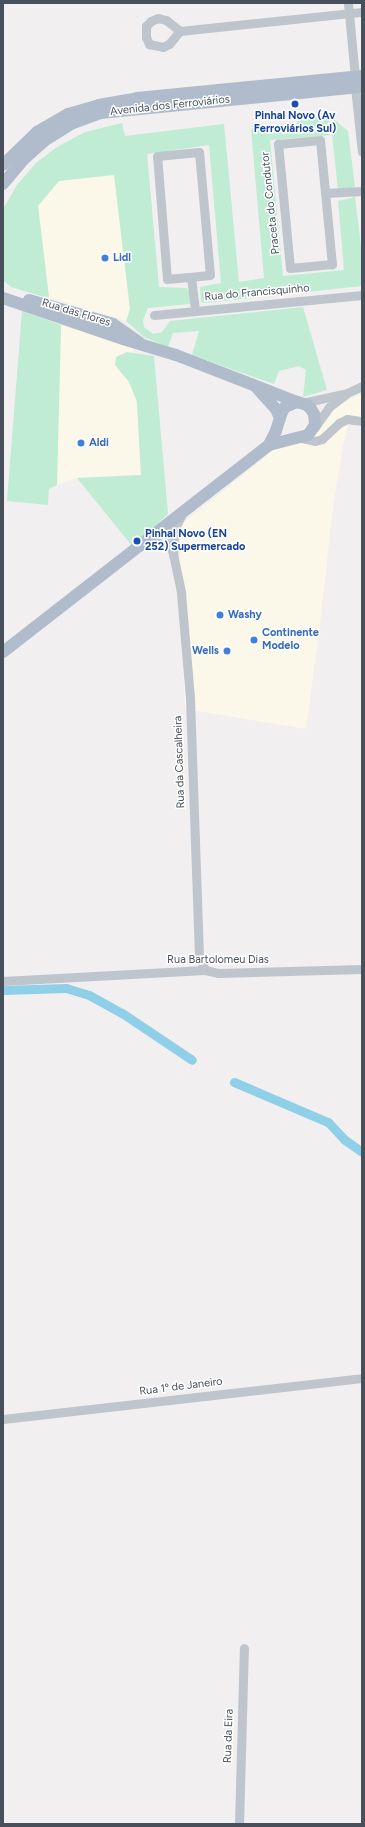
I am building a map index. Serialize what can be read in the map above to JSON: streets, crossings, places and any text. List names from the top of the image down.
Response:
{
  "streets": {
    "main road": ["Avenida dos Ferroviários", "Rua das Flores"],
    "street": [
      "Praceta do Condutor",
      "Rua do Francisquinho",
      "Rua da Cascalheira",
      "Rua Bartolomeu Dias",
      "Rua 1º de Janeiro",
      "Rua da Eira"
    ]
  },
  "crossings": [
    ["Rua da Cascalheira", "Rua Bartolomeu Dias"]
  ],
  "places": [
    "Pinhal Novo (Av Ferroviários Sul)",
    "Lidl",
    "Aldi",
    "Pinhal Novo (EN 252) Supermercado",
    "Washy",
    "Continente Modelo",
    "Wells"
  ]
}
